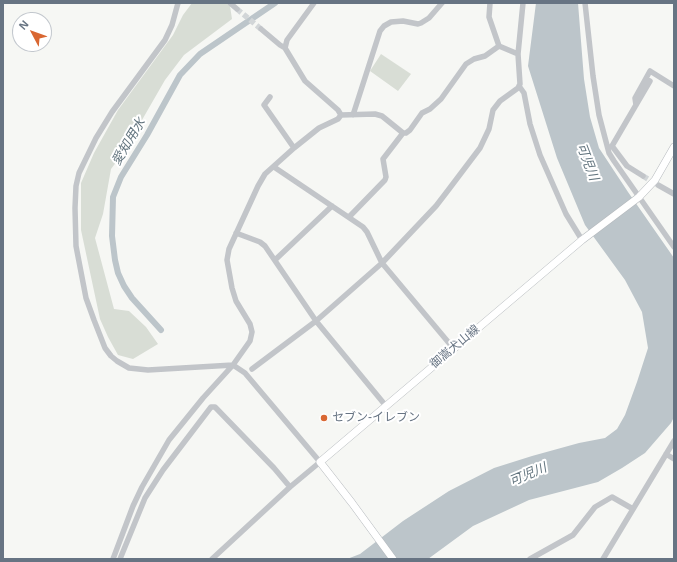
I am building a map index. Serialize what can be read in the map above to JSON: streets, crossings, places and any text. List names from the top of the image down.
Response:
{
  "streets": {
    "main road": ["御嵩犬山線"]
  },
  "water": ["愛知用水", "可児川"],
  "places": ["セブン-イレブン"],
  "north": "top left"
}
